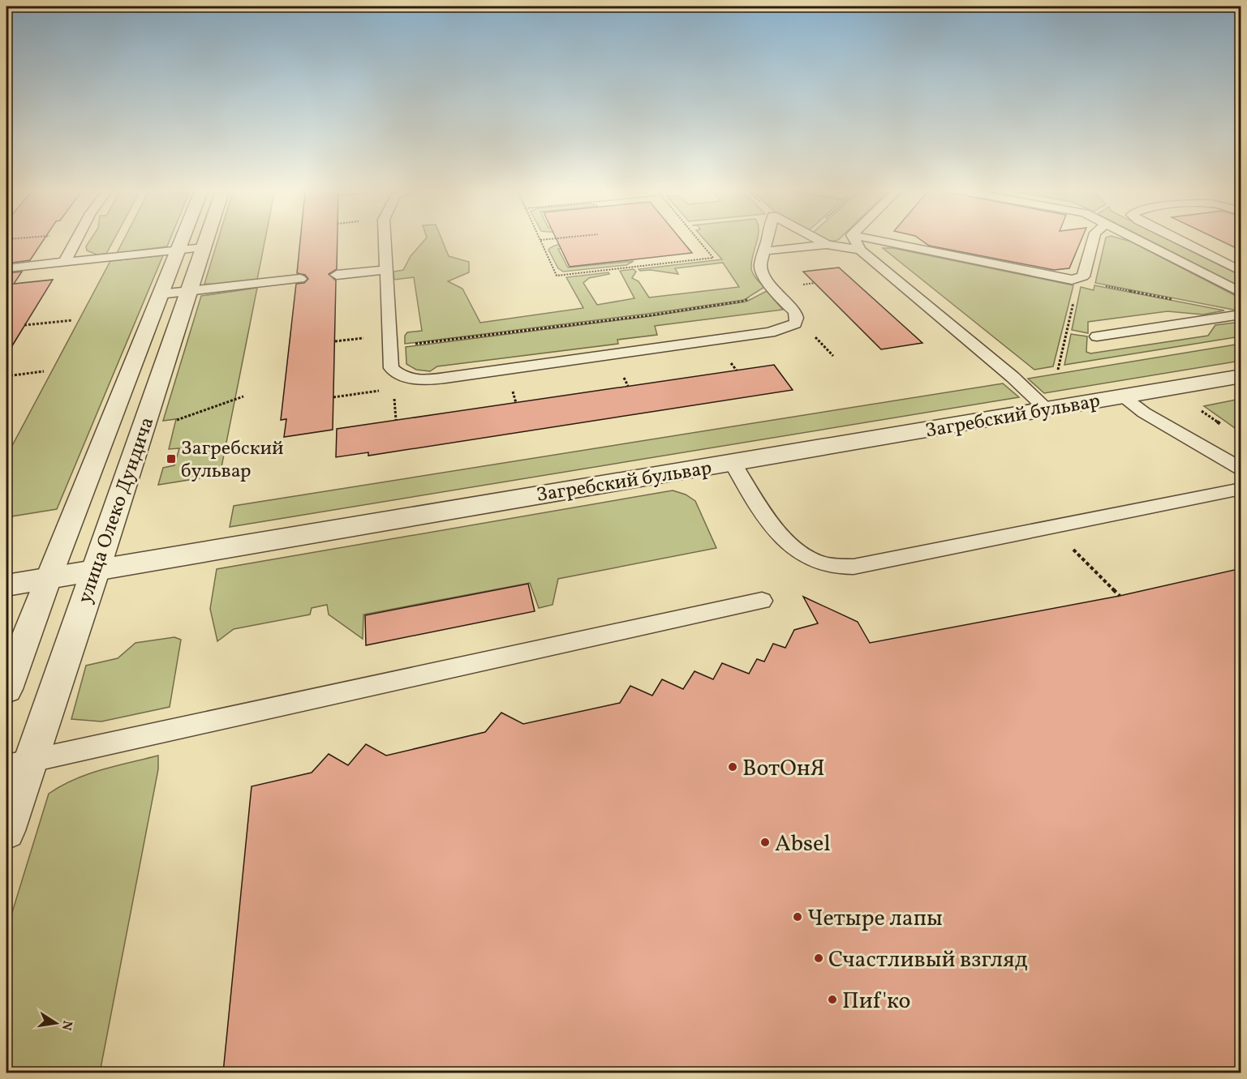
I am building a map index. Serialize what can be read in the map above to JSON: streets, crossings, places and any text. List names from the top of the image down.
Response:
{
  "streets": {
    "street": ["Загребский бульвар", "улица Олеко Дундича"]
  },
  "crossings": [
    ["Загребский бульвар", "улица Олеко Дундича"]
  ],
  "places": {
    "transit": ["Загребский бульвар"],
    "other": [
      "ВотОнЯ",
      "Absel",
      "Четыре лапы",
      "Счастливый взгляд",
      "Пиf'ко"
    ]
  },
  "north": "right"
}
